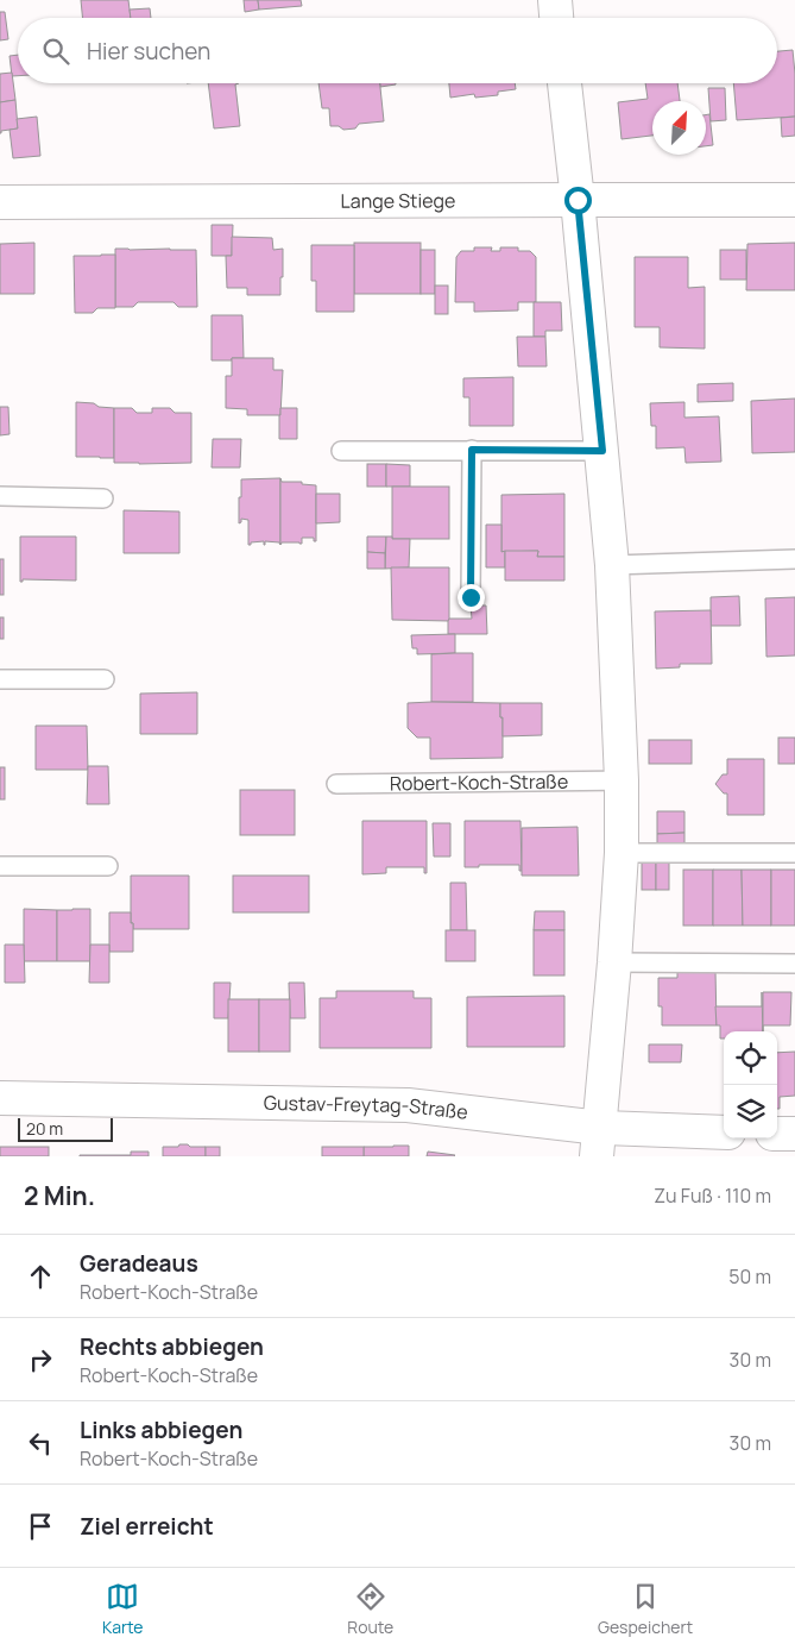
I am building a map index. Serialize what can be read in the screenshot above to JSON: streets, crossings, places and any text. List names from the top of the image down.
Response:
{
  "streets": {
    "street": ["Lange Stiege", "Gustav-Freytag-Straße"],
    "lane": ["Robert-Koch-Straße"]
  },
  "scale_bar": "20 m",
  "north": "top right",
  "page": {
    "search": "Hier suchen",
    "scale": "20 m",
    "heading": ["2 Min.", "Zu Fuß · 110 m"],
    "list": [
      ["Geradeaus", "Robert-Koch-Straße", "50 m"],
      ["Rechts abbiegen", "Robert-Koch-Straße", "30 m"],
      ["Links abbiegen", "Robert-Koch-Straße", "30 m"],
      "Ziel erreicht"
    ],
    "nav": ["Karte", "Route", "Gespeichert"]
  }
}
